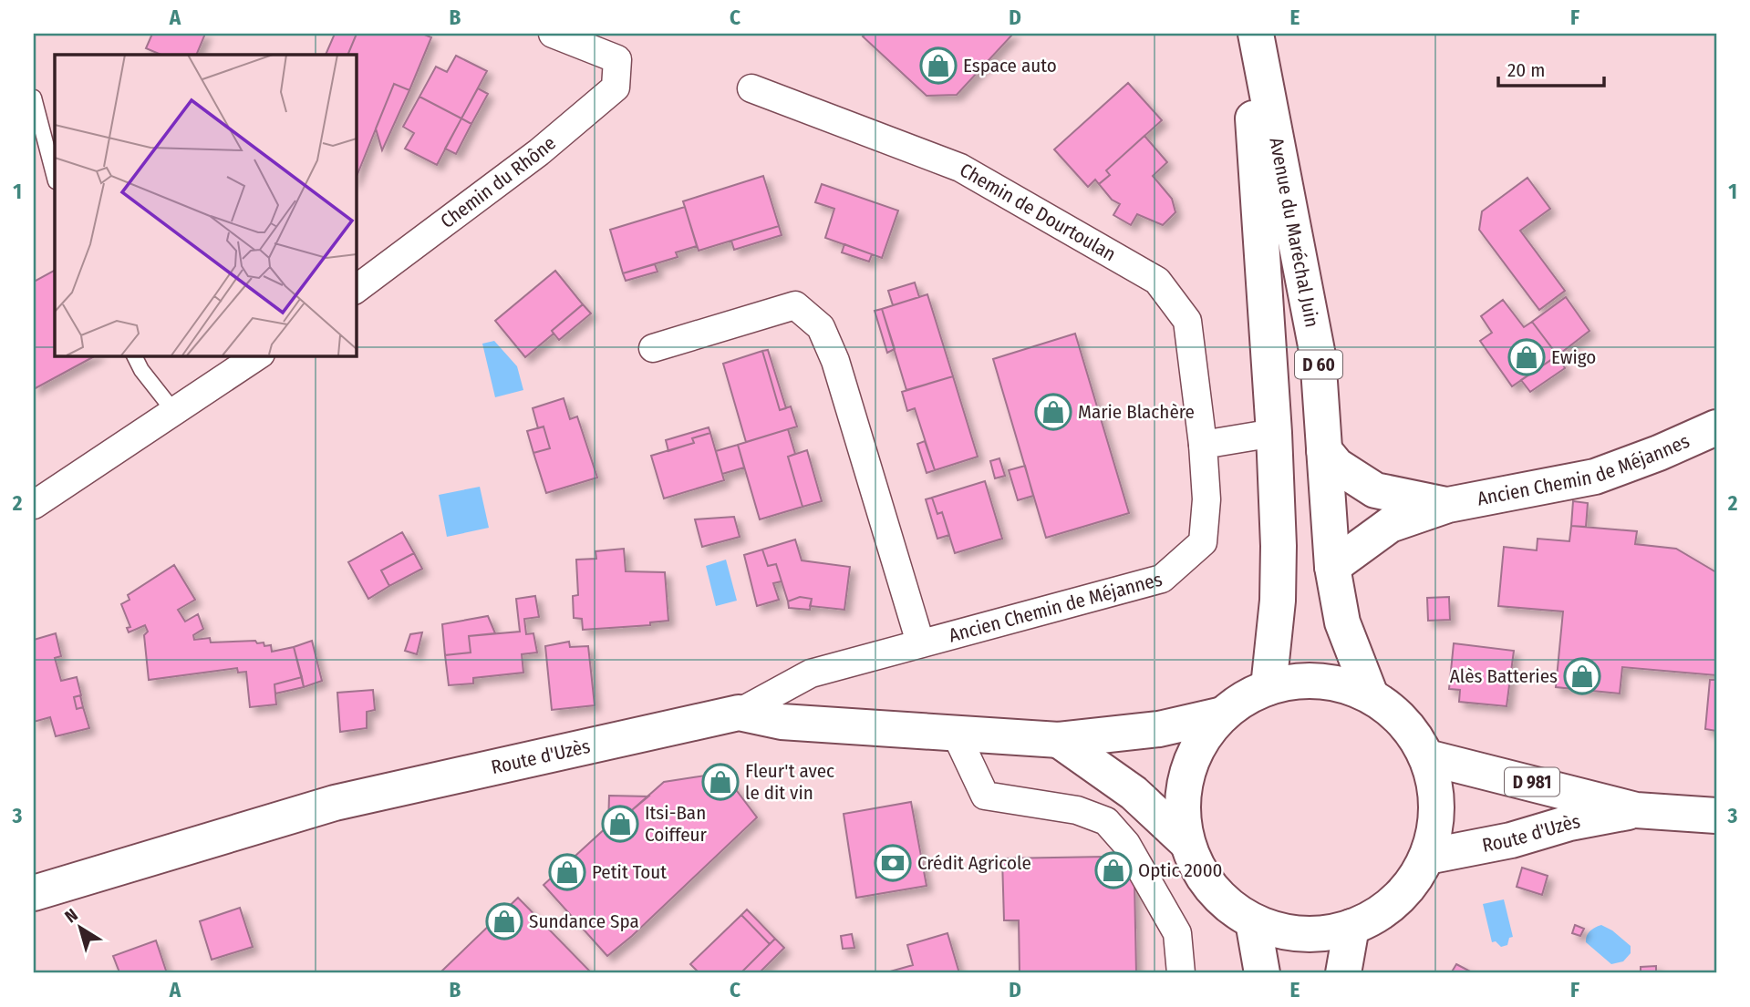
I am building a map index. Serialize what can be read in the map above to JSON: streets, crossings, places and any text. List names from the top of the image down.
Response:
{
  "streets": {
    "main road": [
      "Avenue du Maréchal Juin",
      "D 60",
      "Ancien Chemin de Méjannes",
      "Route d'Uzès",
      "D 981"
    ],
    "street": ["Chemin du Rhône", "Chemin de Dourtoulan"]
  },
  "crossings": [
    ["Chemin de Dourtoulan", "Ancien Chemin de Méjannes"],
    ["Avenue du Maréchal Juin", "Ancien Chemin de Méjannes"],
    ["Ancien Chemin de Méjannes", "Route d'Uzès"]
  ],
  "places": {
    "shop": [
      "Espace auto",
      "Ewigo",
      "Marie Blachère",
      "Alès Batteries",
      "Fleur't avec le dit vin",
      "Itsi-Ban Coiffeur",
      "Optic 2000",
      "Petit Tout",
      "Sundance Spa"
    ],
    "bank": ["Crédit Agricole"]
  },
  "scale_bar": "20 m",
  "north": "top left",
  "grid": {
    "columns": [
      "A",
      "B",
      "C",
      "D",
      "E",
      "F"
    ],
    "rows": ["1", "2", "3"]
  }
}
